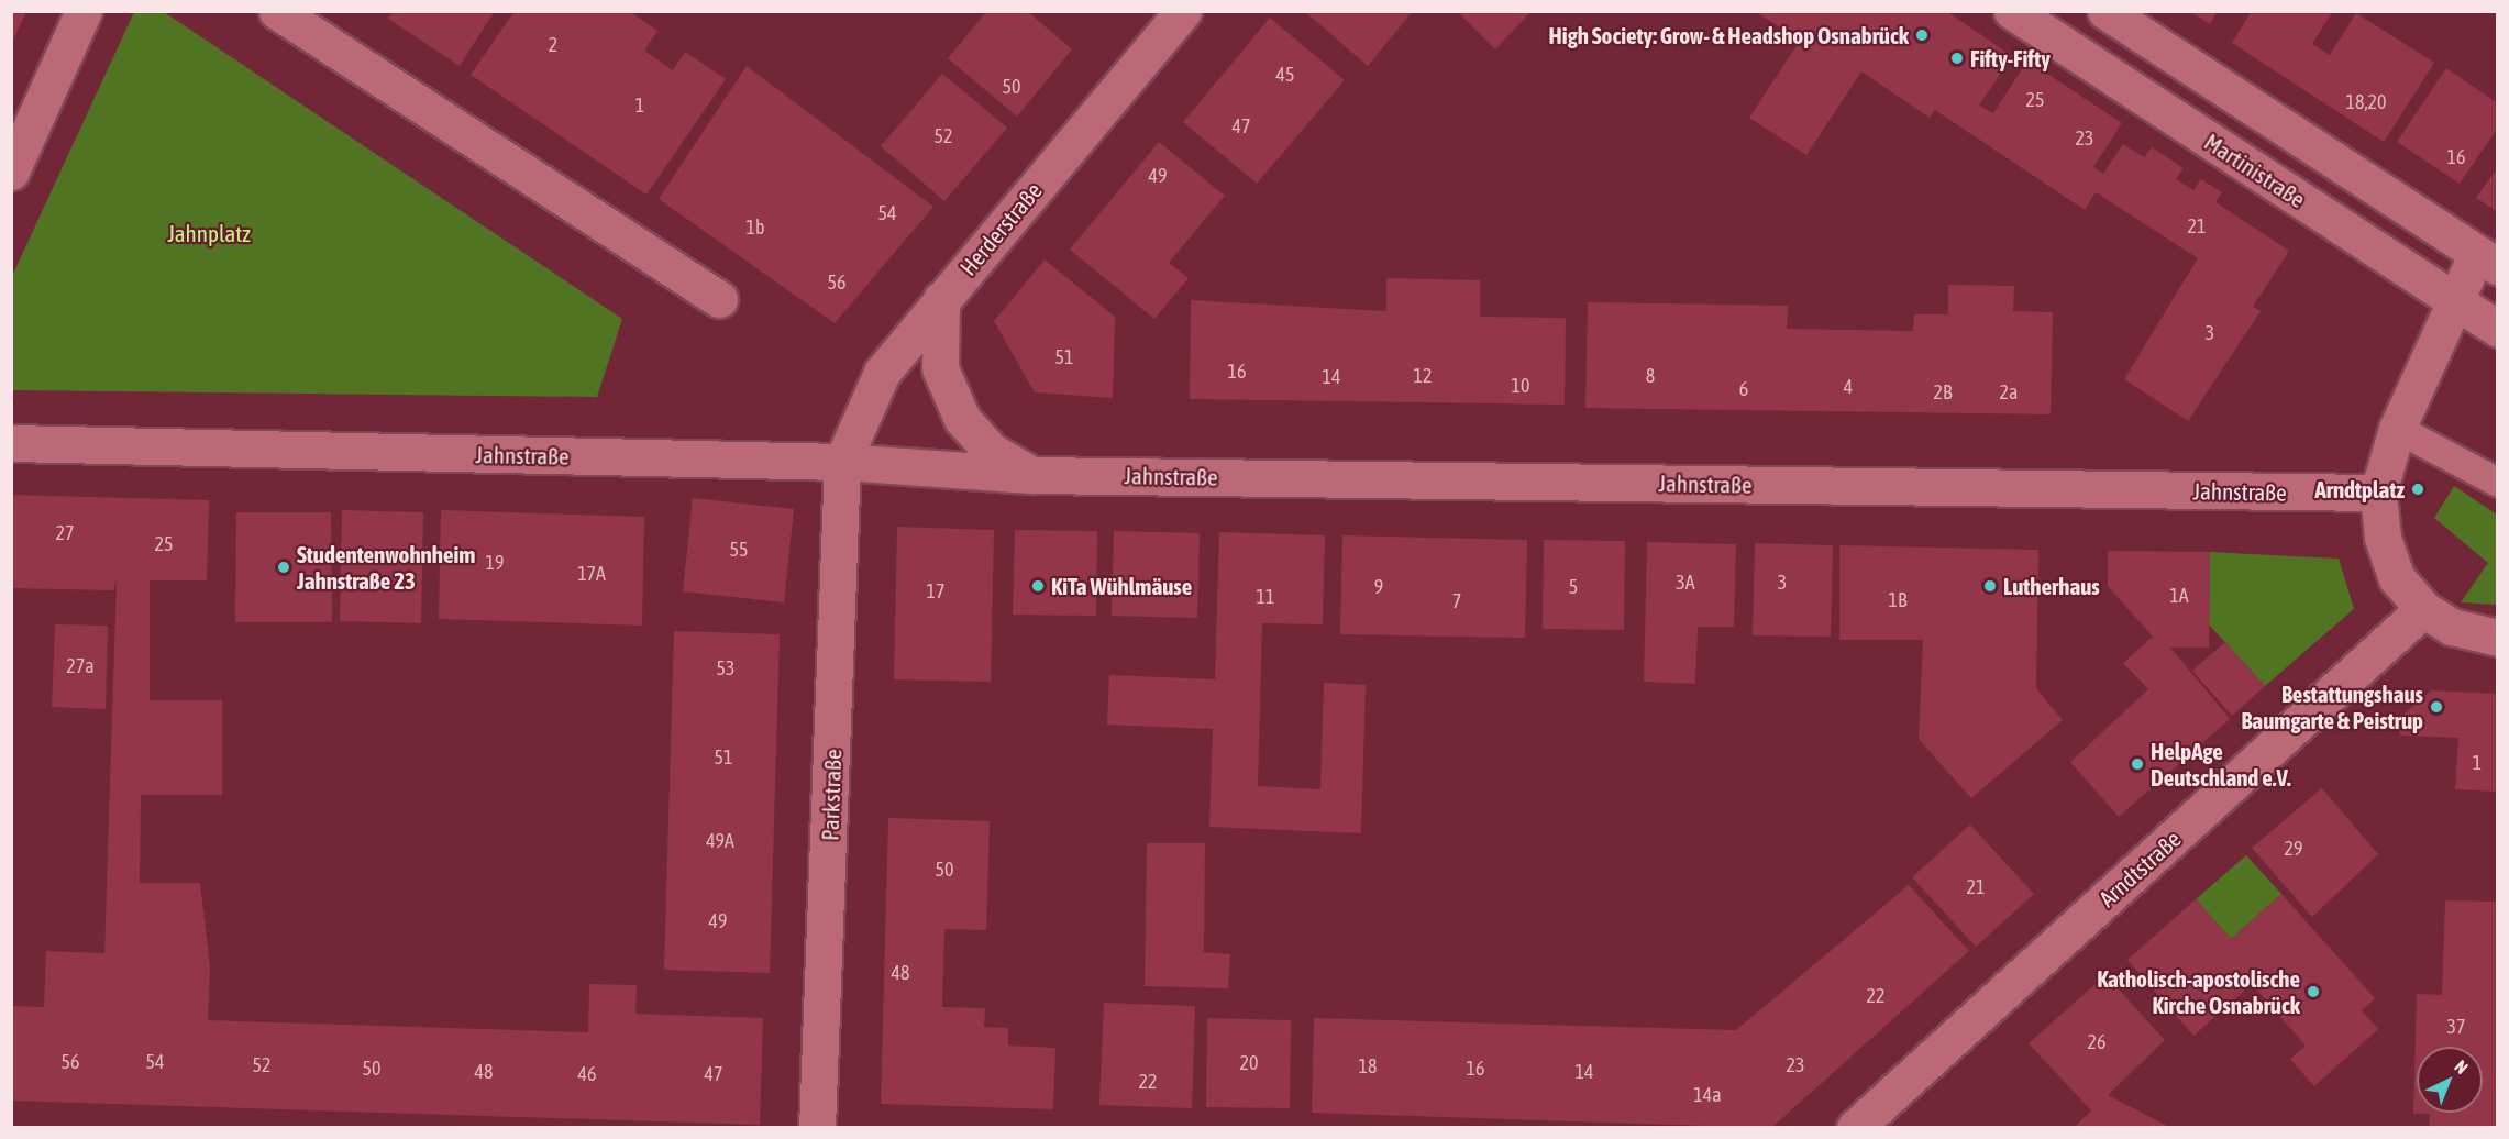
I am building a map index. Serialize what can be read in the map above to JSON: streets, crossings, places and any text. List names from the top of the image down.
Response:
{
  "streets": {
    "street": [
      "Martinistraße",
      "Herderstraße",
      "Jahnstraße",
      "Parkstraße",
      "Arndtstraße"
    ]
  },
  "crossings": [
    ["Herderstraße", "Jahnstraße"],
    ["Herderstraße", "Parkstraße"],
    ["Jahnstraße", "Parkstraße"]
  ],
  "parks": ["Jahnplatz"],
  "places": [
    "High Society: Grow- & Headshop Osnabrück",
    "Fifty-Fifty",
    "Arndtplatz",
    "Studentenwohnheim Jahnstraße 23",
    "KiTa Wühlmäuse",
    "Lutherhaus",
    "Bestattungshaus Baumgarte & Peistrup",
    "HelpAge Deutschland e.V.",
    "Katholisch-apostolische Kirche Osnabrück"
  ],
  "house_numbers": [
    "2",
    "45",
    "50",
    "25",
    "18,20",
    "1",
    "47",
    "52",
    "23",
    "16",
    "49",
    "54",
    "21",
    "1b",
    "56",
    "3",
    "51",
    "16",
    "12",
    "8",
    "14",
    "10",
    "4",
    "6",
    "2B",
    "2a",
    "27",
    "25",
    "55",
    "19",
    "17A",
    "3A",
    "3",
    "9",
    "5",
    "17",
    "1A",
    "11",
    "1B",
    "7",
    "27a",
    "53",
    "51",
    "1",
    "49A",
    "29",
    "50",
    "21",
    "49",
    "48",
    "22",
    "37",
    "26",
    "56",
    "54",
    "20",
    "52",
    "23",
    "18",
    "50",
    "16",
    "48",
    "14",
    "46",
    "47",
    "22",
    "14a"
  ],
  "north": "top right"
}
